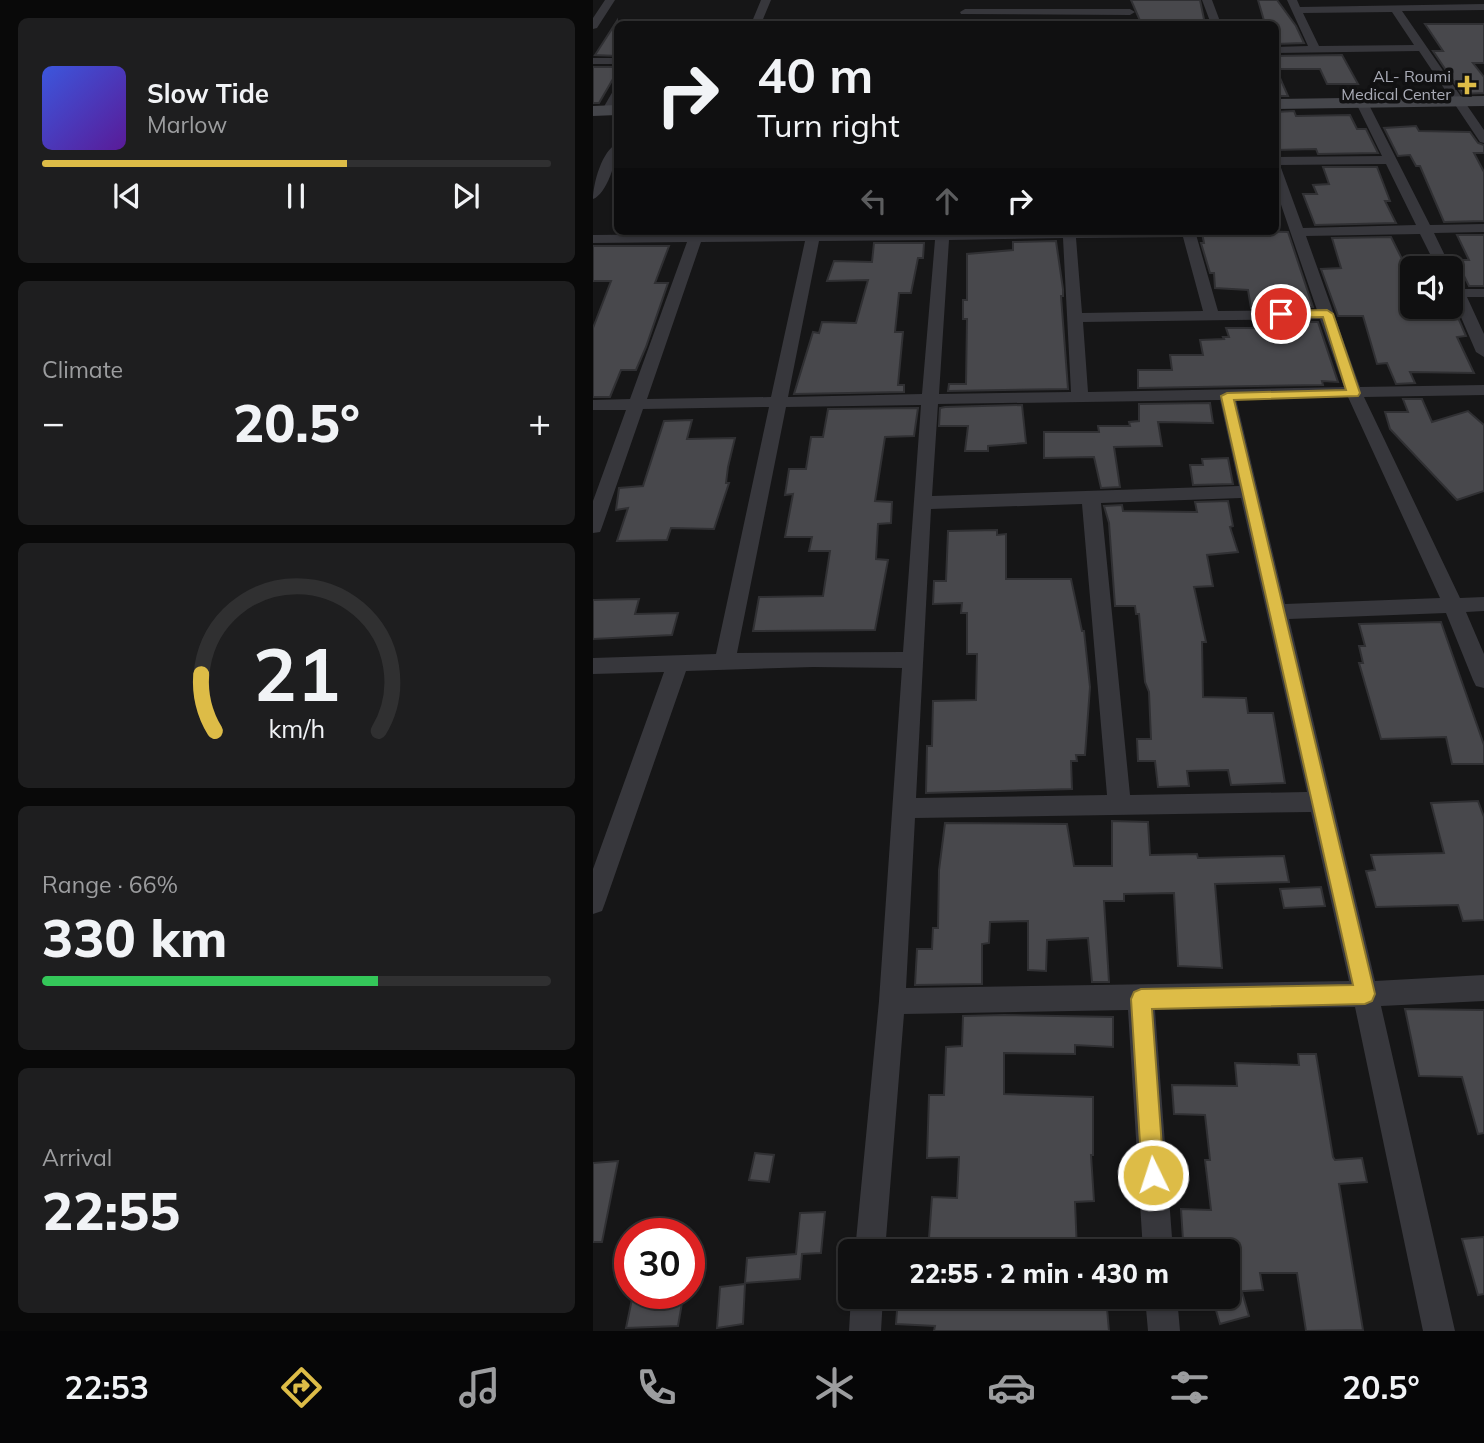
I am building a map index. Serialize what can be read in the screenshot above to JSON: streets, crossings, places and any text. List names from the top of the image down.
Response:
{
  "places": {
    "health": ["AL- Roumi Medical Center"]
  },
  "page": {
    "turn": ["40 m", "Turn right"],
    "song": ["Slow Tide", "Marlow"],
    "tile": [
      "Climate",
      ["Range · 66%", "330 km"],
      ["Arrival", "22:55"]
    ],
    "heat": ["−", "20.5°", "+"],
    "limit": "30",
    "trip": "22:55 · 2 min · 430 m",
    "tabs": ["22:53", "20.5°"],
    "gauge": ["21", "km/h"]
  }
}
